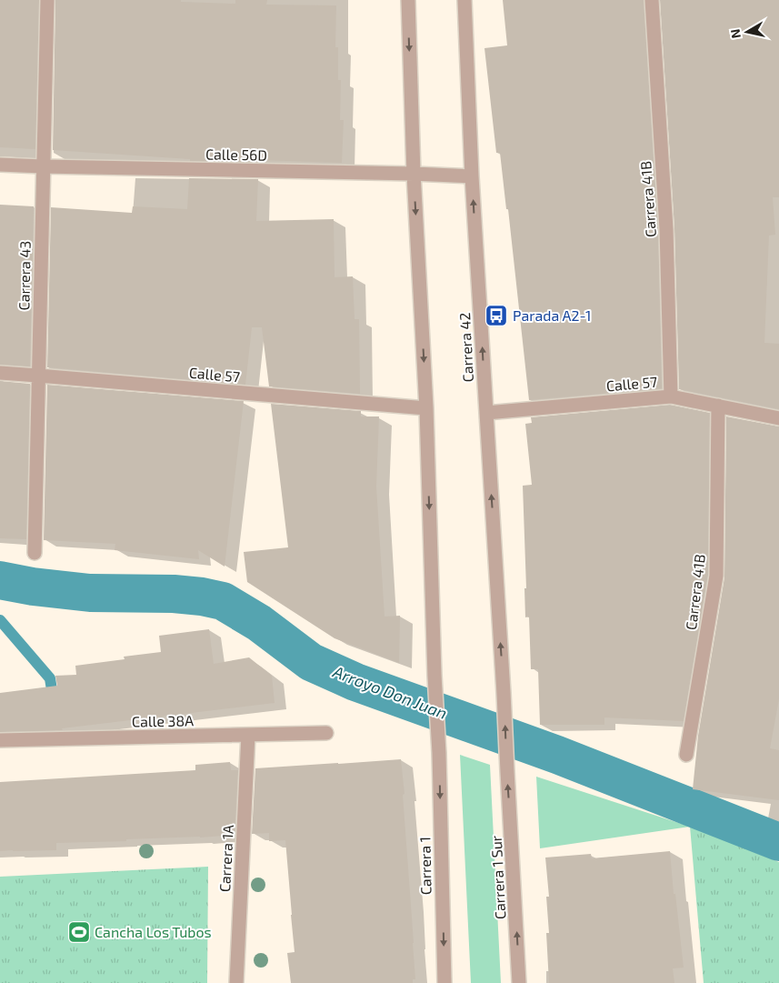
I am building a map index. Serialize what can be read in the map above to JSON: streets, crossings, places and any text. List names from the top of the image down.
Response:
{
  "streets": {
    "street": [
      "Calle 56D",
      "Carrera 41B",
      "Carrera 43",
      "Carrera 42",
      "Calle 57",
      "Calle 38A",
      "Carrera 1A",
      "Carrera 1",
      "Carrera 1 Sur"
    ]
  },
  "crossings": [
    ["Calle 56D", "Carrera 43"],
    ["Calle 56D", "Carrera 42"],
    ["Carrera 41B", "Calle 57"],
    ["Carrera 43", "Calle 57"],
    ["Carrera 42", "Calle 57"],
    ["Carrera 42", "Carrera 1 Sur"],
    ["Calle 57", "Carrera 1"],
    ["Calle 38A", "Carrera 1A"]
  ],
  "one_way": ["Carrera 1", "Carrera 1 Sur"],
  "water": ["Arroyo Don Juan"],
  "places": {
    "bus stop": ["Parada A2-1"],
    "sports": ["Cancha Los Tubos"]
  },
  "north": "left"
}
